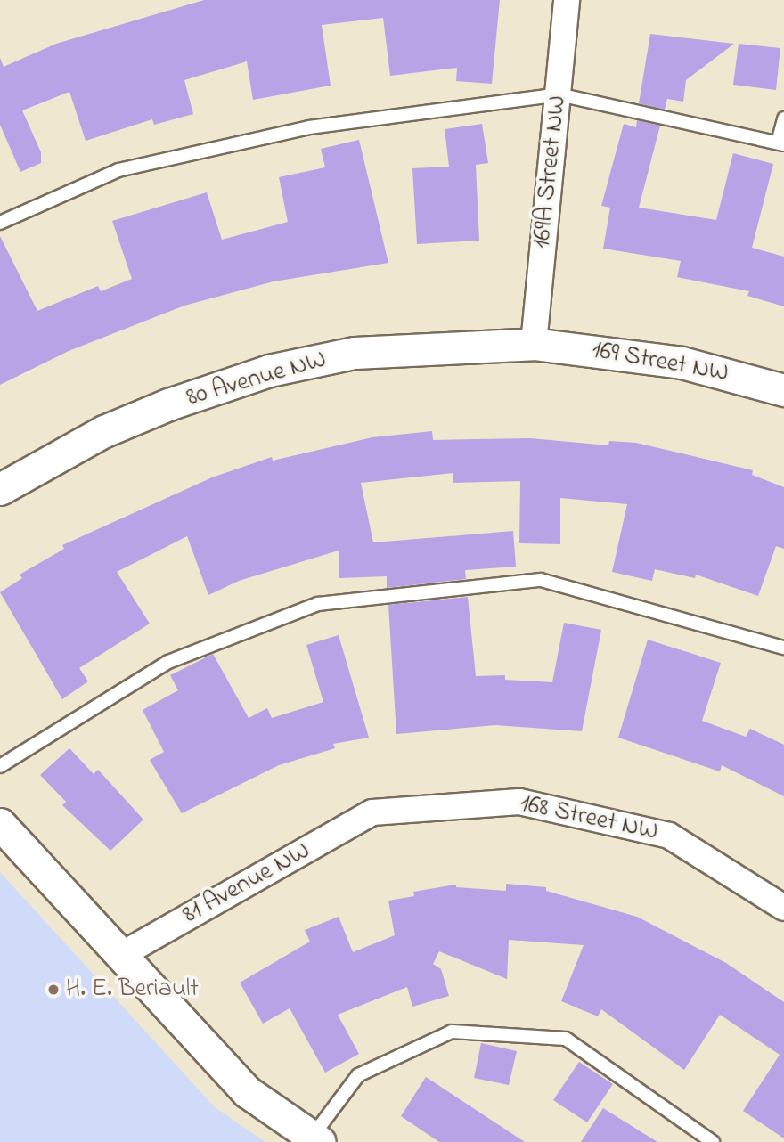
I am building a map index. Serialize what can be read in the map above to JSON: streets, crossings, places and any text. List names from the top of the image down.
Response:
{
  "streets": {
    "street": [
      "169A Street NW",
      "169 Street NW",
      "80 Avenue NW",
      "168 Street NW",
      "81 Avenue NW"
    ]
  },
  "crossings": [
    ["169A Street NW", "169 Street NW"],
    ["169A Street NW", "80 Avenue NW"],
    ["169 Street NW", "80 Avenue NW"],
    ["168 Street NW", "81 Avenue NW"]
  ],
  "places": ["H. E. Beriault"]
}
